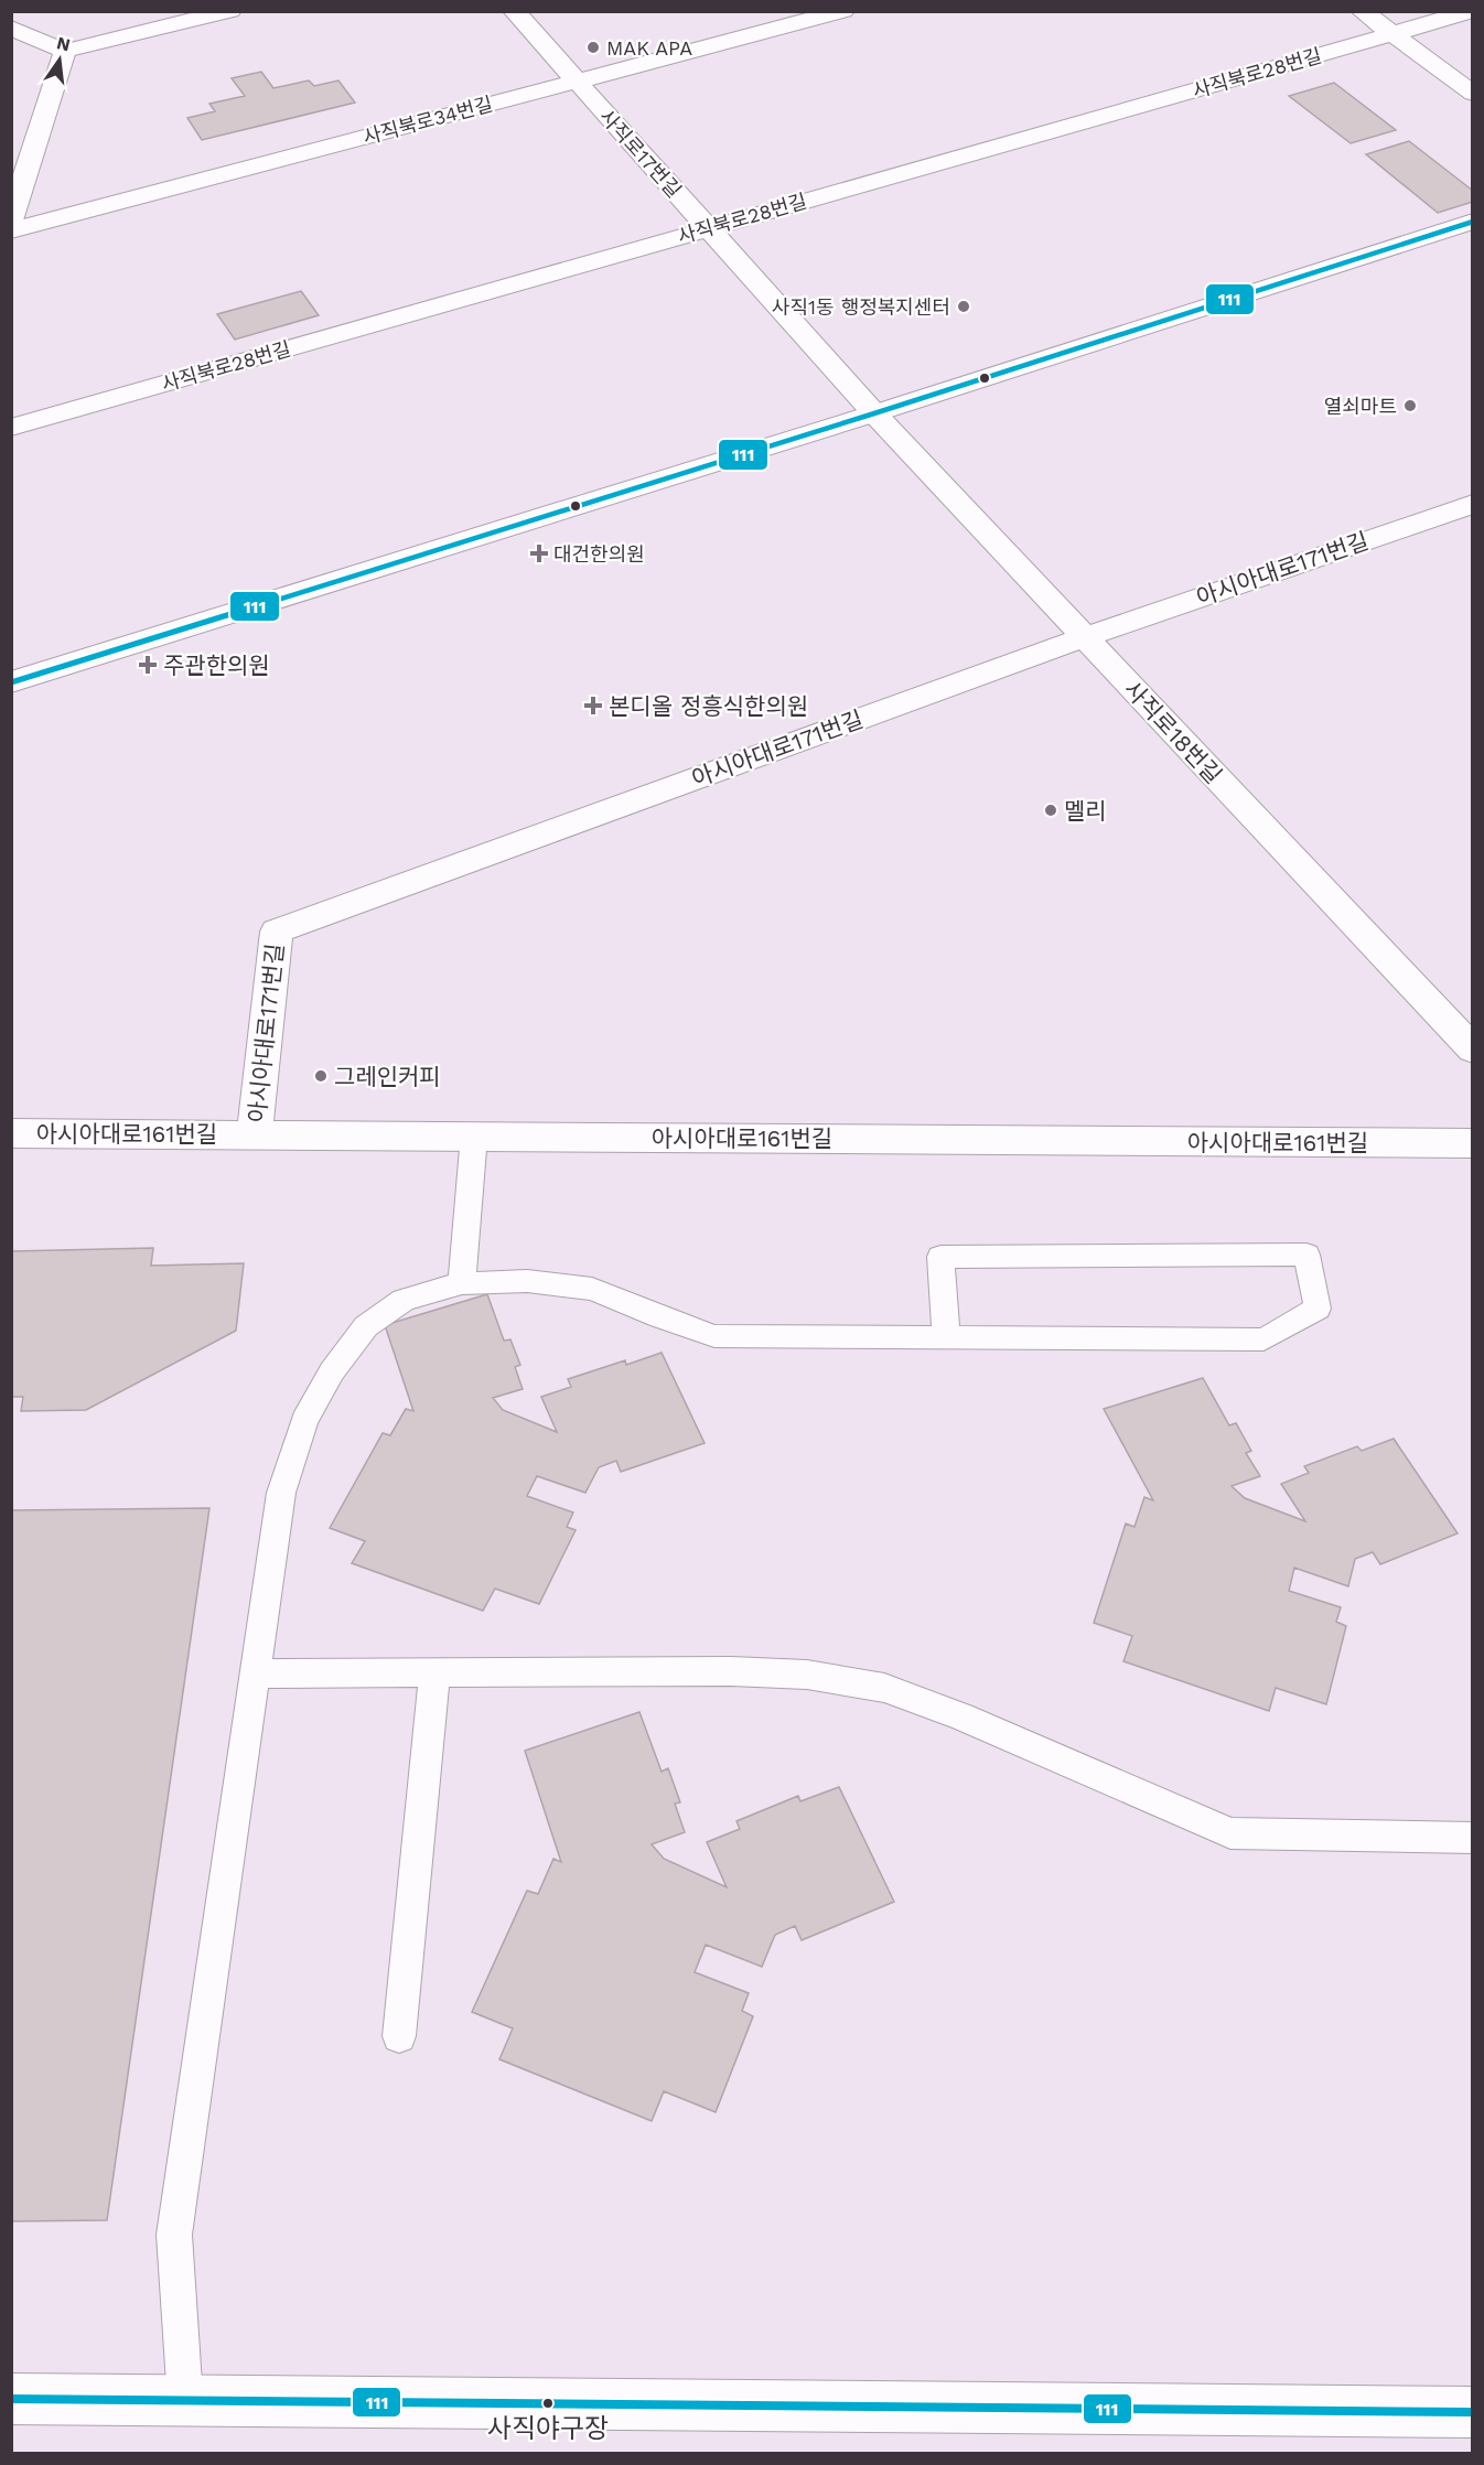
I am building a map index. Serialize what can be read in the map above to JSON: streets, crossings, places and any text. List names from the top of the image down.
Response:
{
  "streets": {
    "street": [
      "사직북로28번길",
      "사직북로34번길",
      "사직로17번길",
      "아시아대로171번길",
      "사직로18번길",
      "아시아대로161번길"
    ]
  },
  "crossings": [
    ["사직북로28번길", "사직로17번길"],
    ["사직북로34번길", "사직로17번길"],
    ["사직로17번길", "사직로18번길"],
    ["아시아대로171번길", "사직로18번길"],
    ["아시아대로171번길", "아시아대로161번길"]
  ],
  "places": {
    "other": [
      "MAK APA",
      "사직1동 행정복지센터",
      "열쇠마트",
      "멜리",
      "그레인커피",
      "사직야구장"
    ],
    "health": ["대건한의원", "주관한의원", "본디올 정흥식한의원"]
  },
  "lines": ["transit line 111"],
  "north": "top"
}
